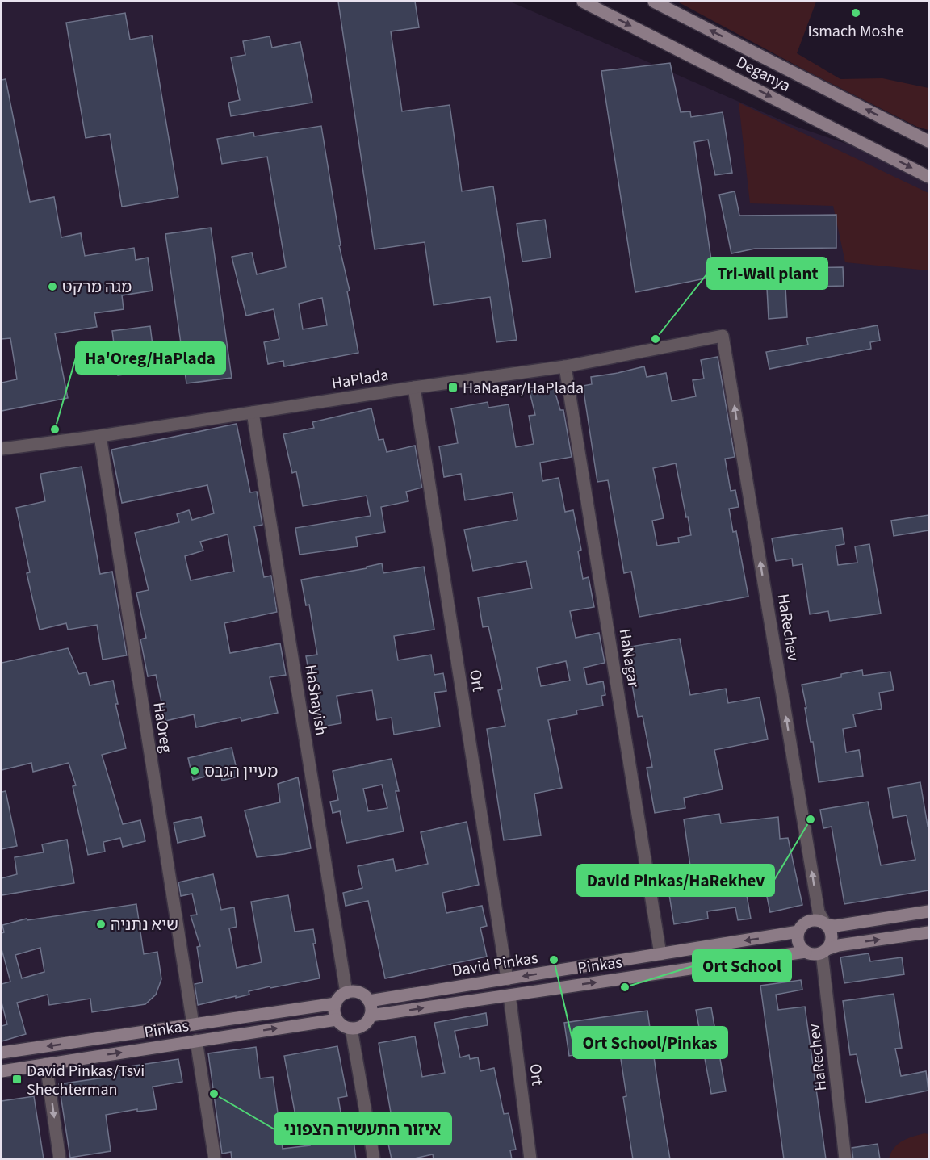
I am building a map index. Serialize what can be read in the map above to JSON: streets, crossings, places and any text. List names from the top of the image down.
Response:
{
  "streets": {
    "street": [
      "Deganya",
      "HaPlada",
      "HaRechev",
      "HaNagar",
      "Ort",
      "HaShayish",
      "HaOreg",
      "David Pinkas",
      "Pinkas"
    ]
  },
  "crossings": [
    ["HaPlada", "HaRechev"],
    ["HaPlada", "HaNagar"],
    ["HaPlada", "Ort"],
    ["HaPlada", "HaShayish"],
    ["HaPlada", "HaOreg"],
    ["HaRechev", "David Pinkas"],
    ["HaRechev", "Pinkas"],
    ["HaNagar", "David Pinkas"],
    ["Ort", "David Pinkas"],
    ["Ort", "Pinkas"],
    ["HaShayish", "David Pinkas"],
    ["HaShayish", "Pinkas"],
    ["HaOreg", "Pinkas"],
    ["David Pinkas", "Pinkas"]
  ],
  "one_way": ["HaRechev", "David Pinkas"],
  "places": {
    "other": [
      "Ismach Moshe",
      "מגה מרקט",
      "Tri-Wall plant",
      "Ha'Oreg/HaPlada",
      "מעיין הגבס",
      "David Pinkas/HaRekhev",
      "שיא נתניה",
      "Ort School/Pinkas",
      "Ort School",
      "איזור התעשיה הצפוני"
    ],
    "transit": ["HaNagar/HaPlada", "David Pinkas/Tsvi Shechterman"]
  }
}
